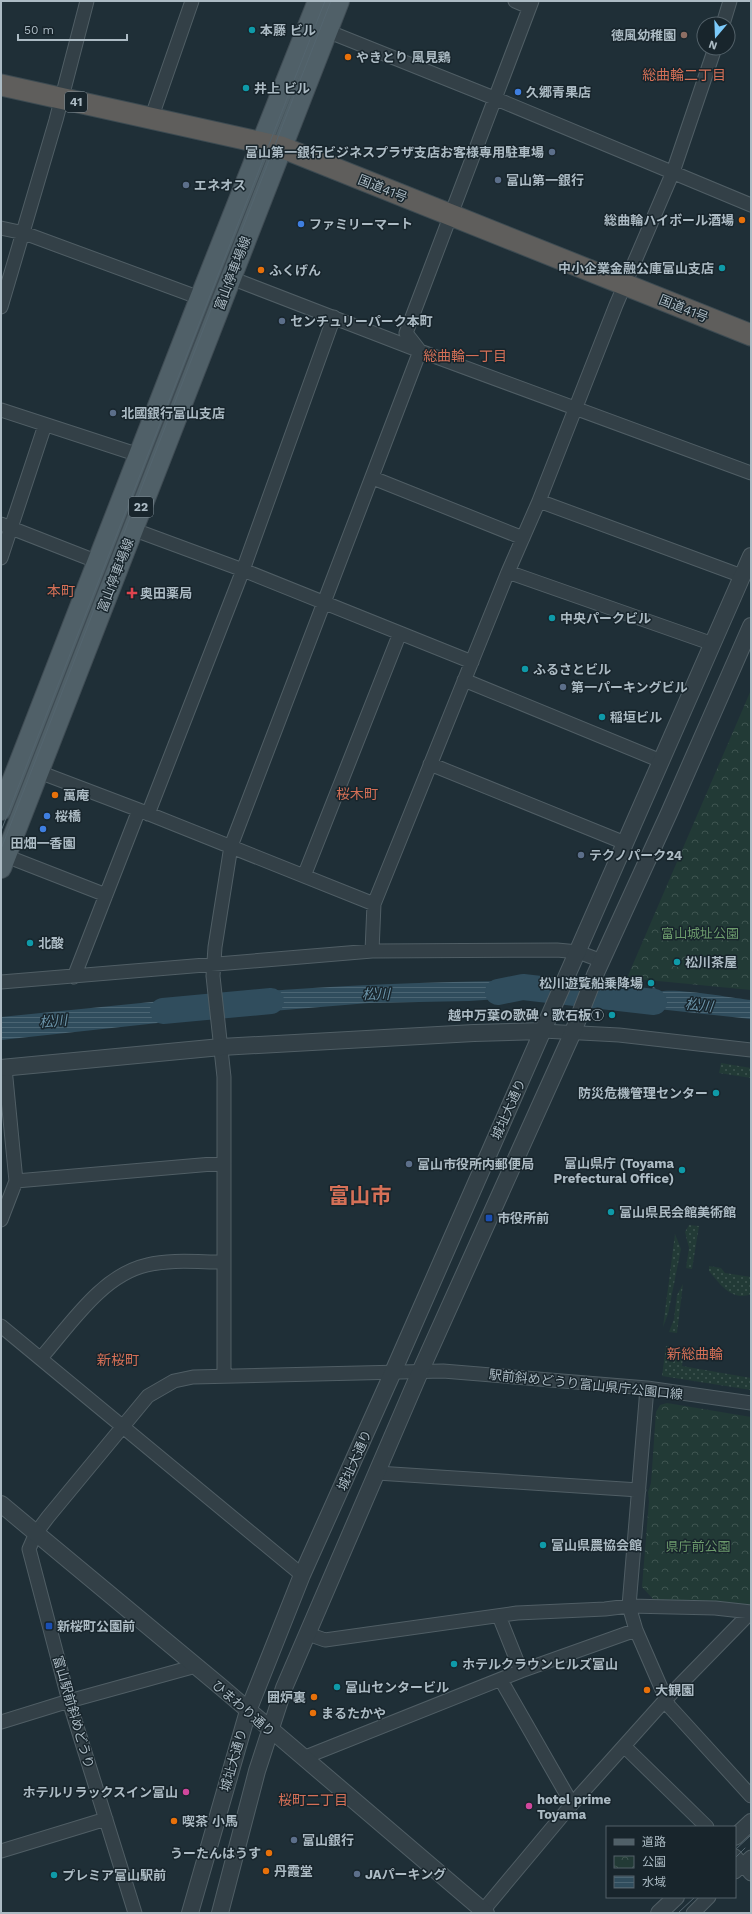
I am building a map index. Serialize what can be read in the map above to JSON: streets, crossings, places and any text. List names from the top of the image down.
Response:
{
  "streets": {
    "highway": ["41", "国道41号"],
    "main road": ["富山停車場線", "22"],
    "street": [
      "城址大通り",
      "駅前斜めどうり富山県庁公園口線",
      "ひまわり通り",
      "富山駅前斜めどうり"
    ]
  },
  "crossings": [
    ["国道41号", "富山停車場線"],
    ["城址大通り", "駅前斜めどうり富山県庁公園口線"],
    ["城址大通り", "ひまわり通り"],
    ["駅前斜めどうり富山県庁公園口線", "ひまわり通り"],
    ["駅前斜めどうり富山県庁公園口線", "富山駅前斜めどうり"],
    ["ひまわり通り", "富山駅前斜めどうり"]
  ],
  "districts": [
    "総曲輪二丁目",
    "総曲輪一丁目",
    "本町",
    "桜木町",
    "富山市",
    "新総曲輪",
    "新桜町",
    "桜町二丁目"
  ],
  "water": ["松川"],
  "parks": ["富山城址公園", "県庁前公園"],
  "places": {
    "other": [
      "本藤 ビル",
      "徳風幼稚園",
      "やきとり 風見鶏",
      "井上 ビル",
      "久郷青果店",
      "富山第一銀行ビジネスプラザ支店お客様専用駐車場",
      "富山第一銀行",
      "エネオス",
      "総曲輪ハイボール酒場",
      "ファミリーマート",
      "中小企業金融公庫富山支店",
      "ふくげん",
      "センチュリーパーク本町",
      "北國銀行富山支店",
      "中央パークビル",
      "ふるさとビル",
      "第一パーキングビル",
      "稲垣ビル",
      "萬庵",
      "桜橋",
      "田畑一香園",
      "テクノパーク24",
      "北酸",
      "松川茶屋",
      "松川遊覧船乗降場",
      "越中万葉の歌碑・歌石板①",
      "防災危機管理センター",
      "富山市役所内郵便局",
      "富山県庁 (Toyama Prefectural Office)",
      "富山県民会館美術館",
      "富山県農協会館",
      "ホテルクラウンヒルズ富山",
      "富山センタービル",
      "大観園",
      "囲炉裏",
      "まるたかや",
      "ホテルリラックスイン富山",
      "hotel prime Toyama",
      "喫茶 小馬",
      "富山銀行",
      "うーたんはうす",
      "丹霞堂",
      "JAパーキング",
      "プレミア富山駅前"
    ],
    "health": ["奥田薬局"],
    "transit": ["市役所前", "新桜町公園前"]
  },
  "legend": ["道路", "公園", "水域"],
  "scale_bar": "50 m",
  "north": "bottom"
}
